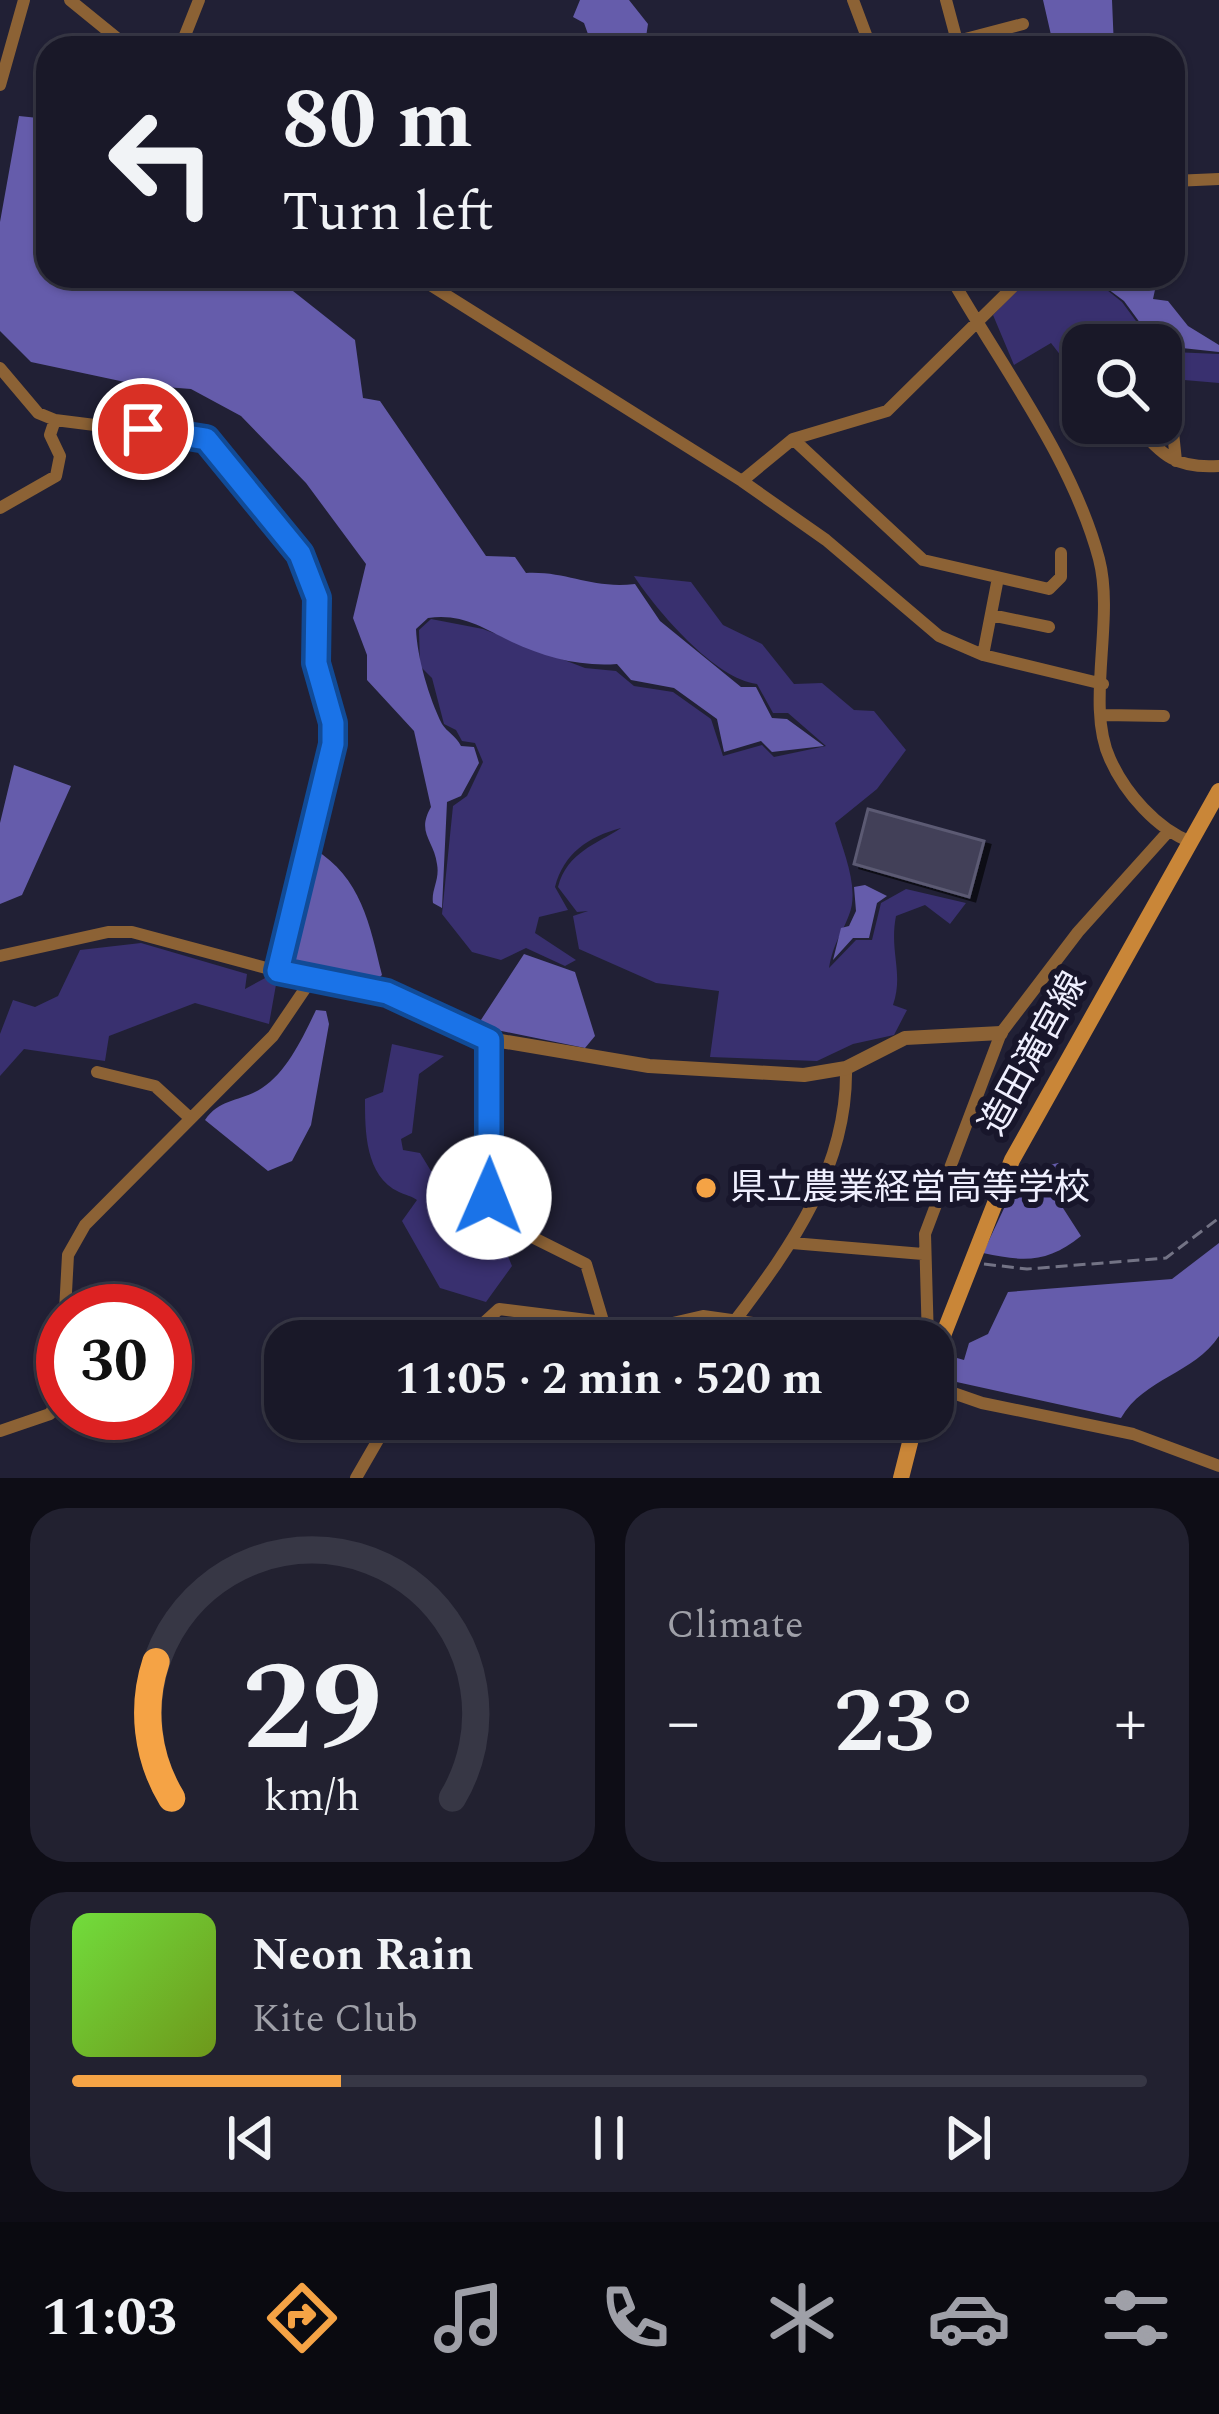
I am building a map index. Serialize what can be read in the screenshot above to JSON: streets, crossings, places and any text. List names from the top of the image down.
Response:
{
  "streets": {
    "main road": ["造田滝宮線"]
  },
  "places": ["県立農業経営高等学校"],
  "page": {
    "turn": ["80 m", "Turn left"],
    "limit": "30",
    "trip": "11:05 · 2 min · 520 m",
    "tile": "Climate",
    "heat": ["−", "23°", "+"],
    "song": ["Neon Rain", "Kite Club"],
    "tabs": "11:03",
    "gauge": ["29", "km/h"]
  }
}
